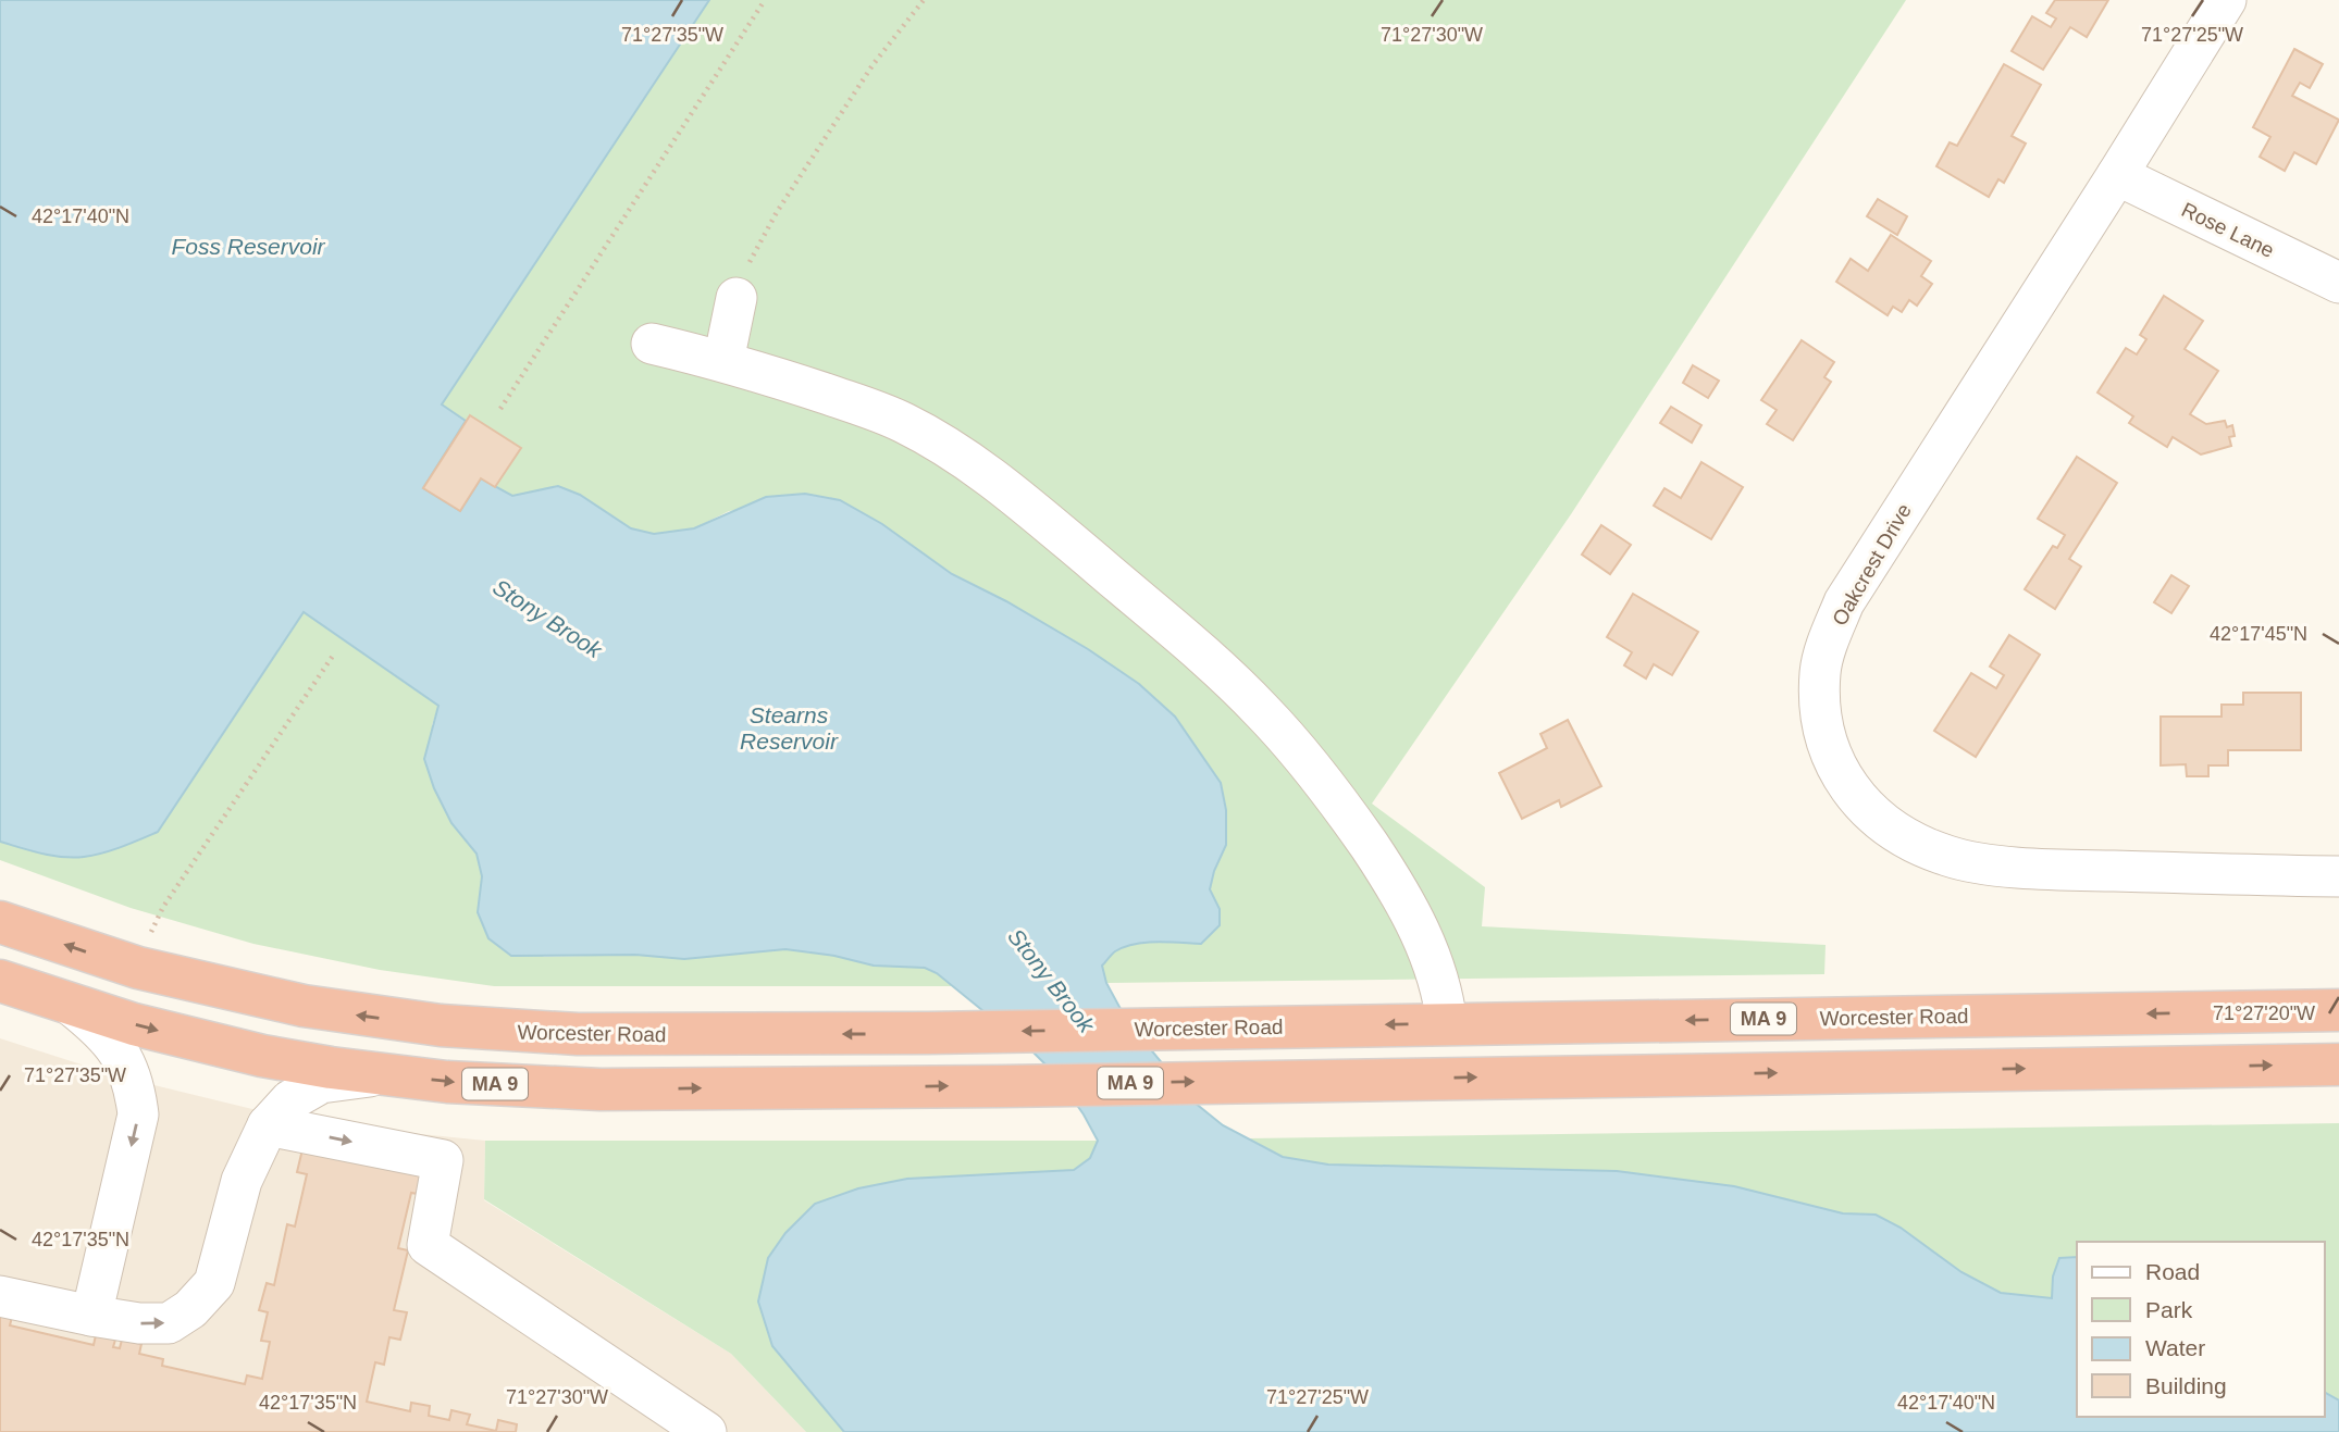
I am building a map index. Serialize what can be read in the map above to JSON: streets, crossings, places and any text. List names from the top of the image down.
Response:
{
  "streets": {
    "highway": ["Worcester Road", "MA 9"],
    "street": ["Rose Lane", "Oakcrest Drive"]
  },
  "crossings": [
    ["Rose Lane", "Oakcrest Drive"]
  ],
  "water": ["Foss Reservoir", "Stony Brook", "Stearns Reservoir"],
  "legend": [
    "Road",
    "Park",
    "Water",
    "Building"
  ],
  "coordinates": [
    "71°27'25\"W",
    "71°27'35\"W",
    "71°27'30\"W",
    "42°17'40\"N",
    "42°17'45\"N",
    "71°27'20\"W",
    "42°17'35\"N"
  ]
}
